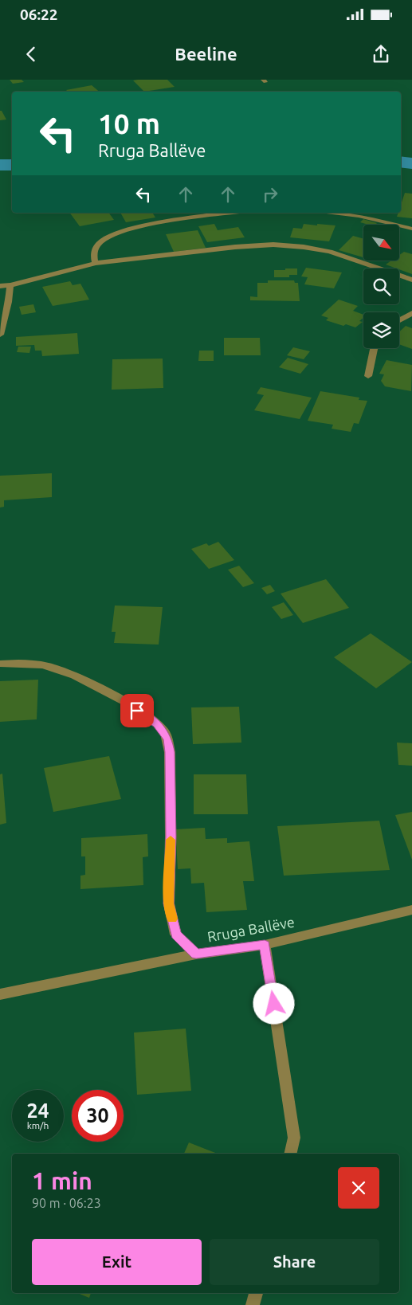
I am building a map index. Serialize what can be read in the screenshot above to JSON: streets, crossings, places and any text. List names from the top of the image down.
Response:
{
  "streets": {
    "street": ["Rruga Ballëve"]
  },
  "north": "bottom right",
  "page": {
    "status": "06:22",
    "header": "Beeline",
    "turn": ["10 m", "Rruga Ballëve"],
    "speed": "24 km/h",
    "limit": "30",
    "heading": ["1 min", "90 m · 06:23"],
    "buttons": ["Exit", "Share"]
  }
}
